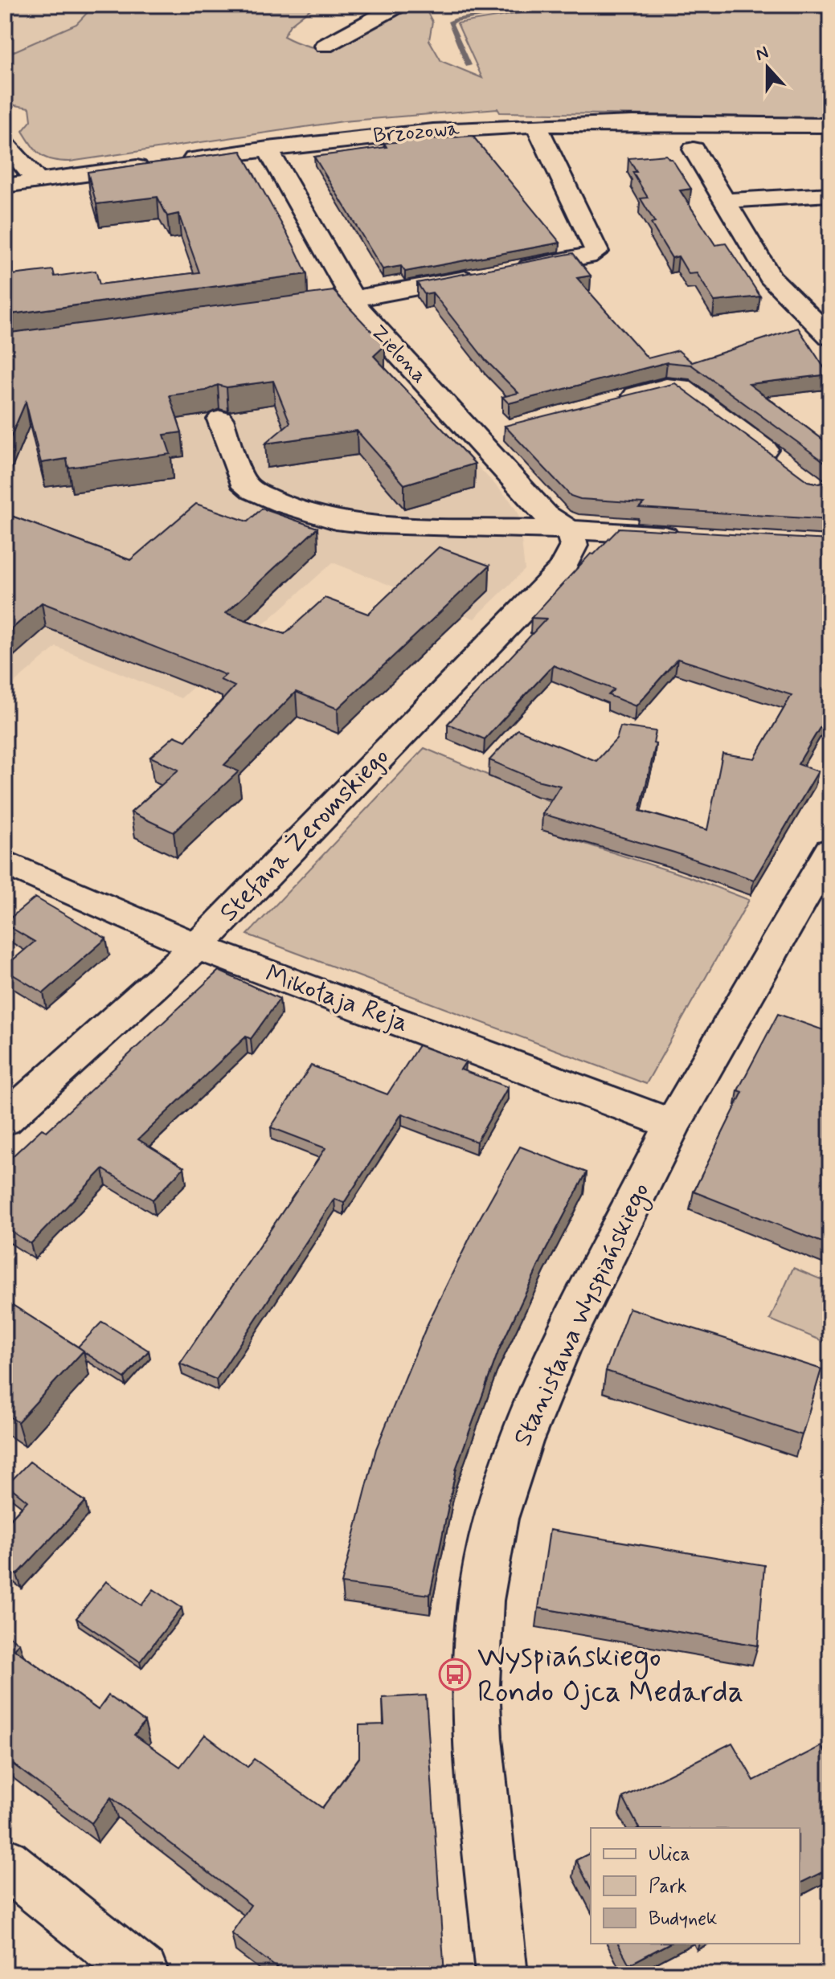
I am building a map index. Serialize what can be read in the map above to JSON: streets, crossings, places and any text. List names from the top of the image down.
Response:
{
  "streets": {
    "street": [
      "Brzozowa",
      "Zielona",
      "Stefana Żeromskiego",
      "Mikołaja Reja",
      "Stanisława Wyspiańskiego"
    ]
  },
  "crossings": [
    ["Brzozowa", "Zielona"],
    ["Zielona", "Stefana Żeromskiego"],
    ["Stefana Żeromskiego", "Mikołaja Reja"],
    ["Mikołaja Reja", "Stanisława Wyspiańskiego"]
  ],
  "places": {
    "bus stop": ["Wyspiańskiego Rondo Ojca Medarda"]
  },
  "legend": ["Ulica", "Park", "Budynek"],
  "north": "top"
}
